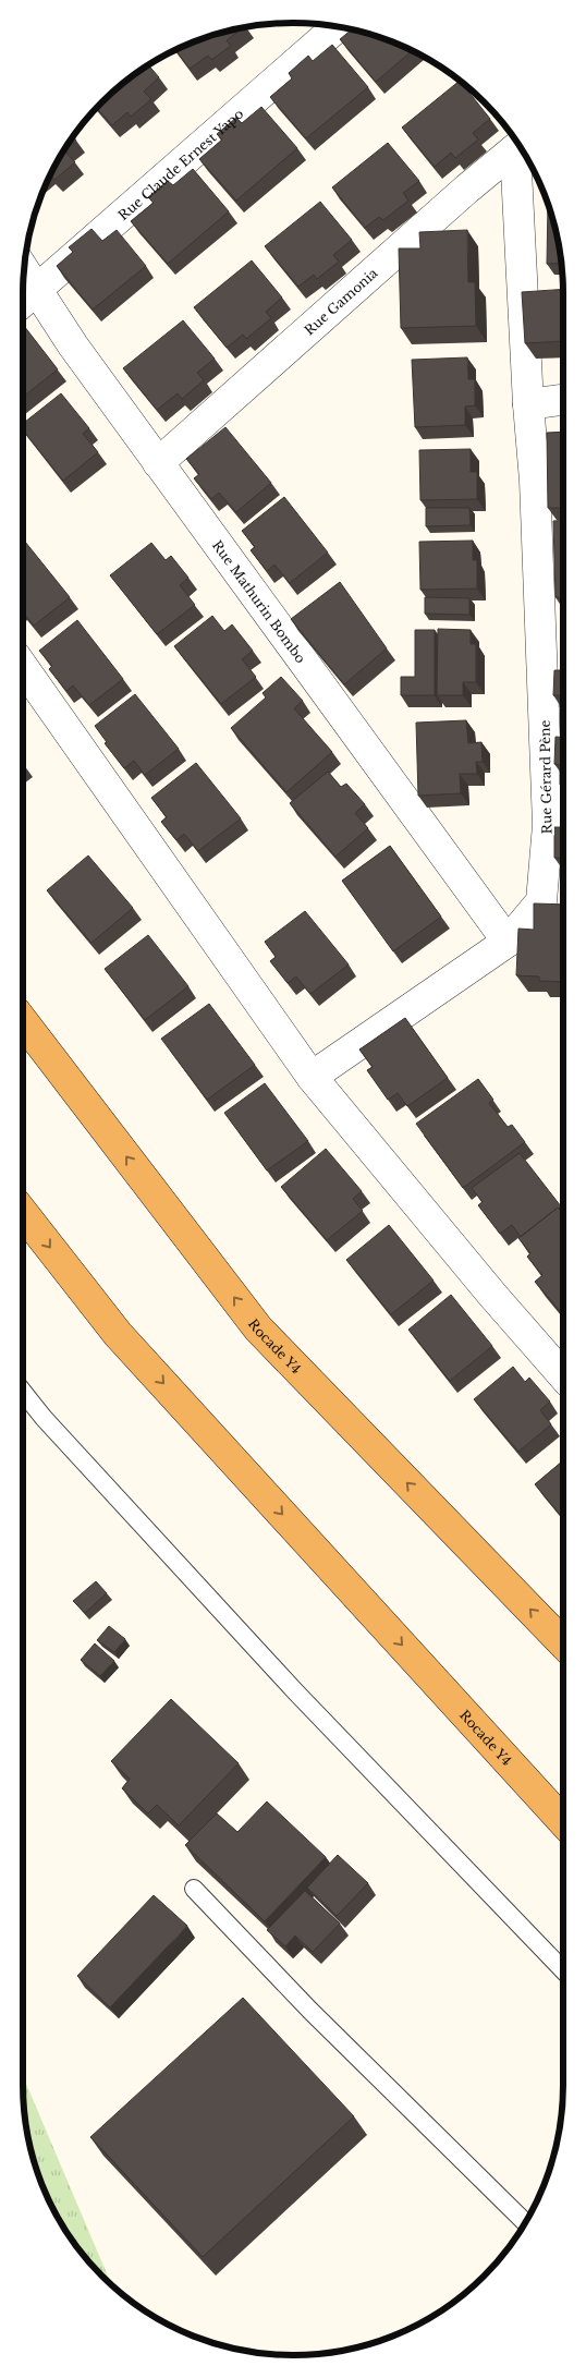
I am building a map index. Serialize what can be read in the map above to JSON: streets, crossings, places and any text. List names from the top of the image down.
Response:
{
  "streets": {
    "highway": ["Rocade Y4"],
    "street": [
      "Rue Claude Ernest Yapo",
      "Rue Gamonia",
      "Rue Mathurin Bombo",
      "Rue Gérard Pène"
    ]
  },
  "crossings": [
    ["Rue Claude Ernest Yapo", "Rue Mathurin Bombo"],
    ["Rue Gamonia", "Rue Mathurin Bombo"],
    ["Rue Mathurin Bombo", "Rue Gérard Pène"]
  ]
}
